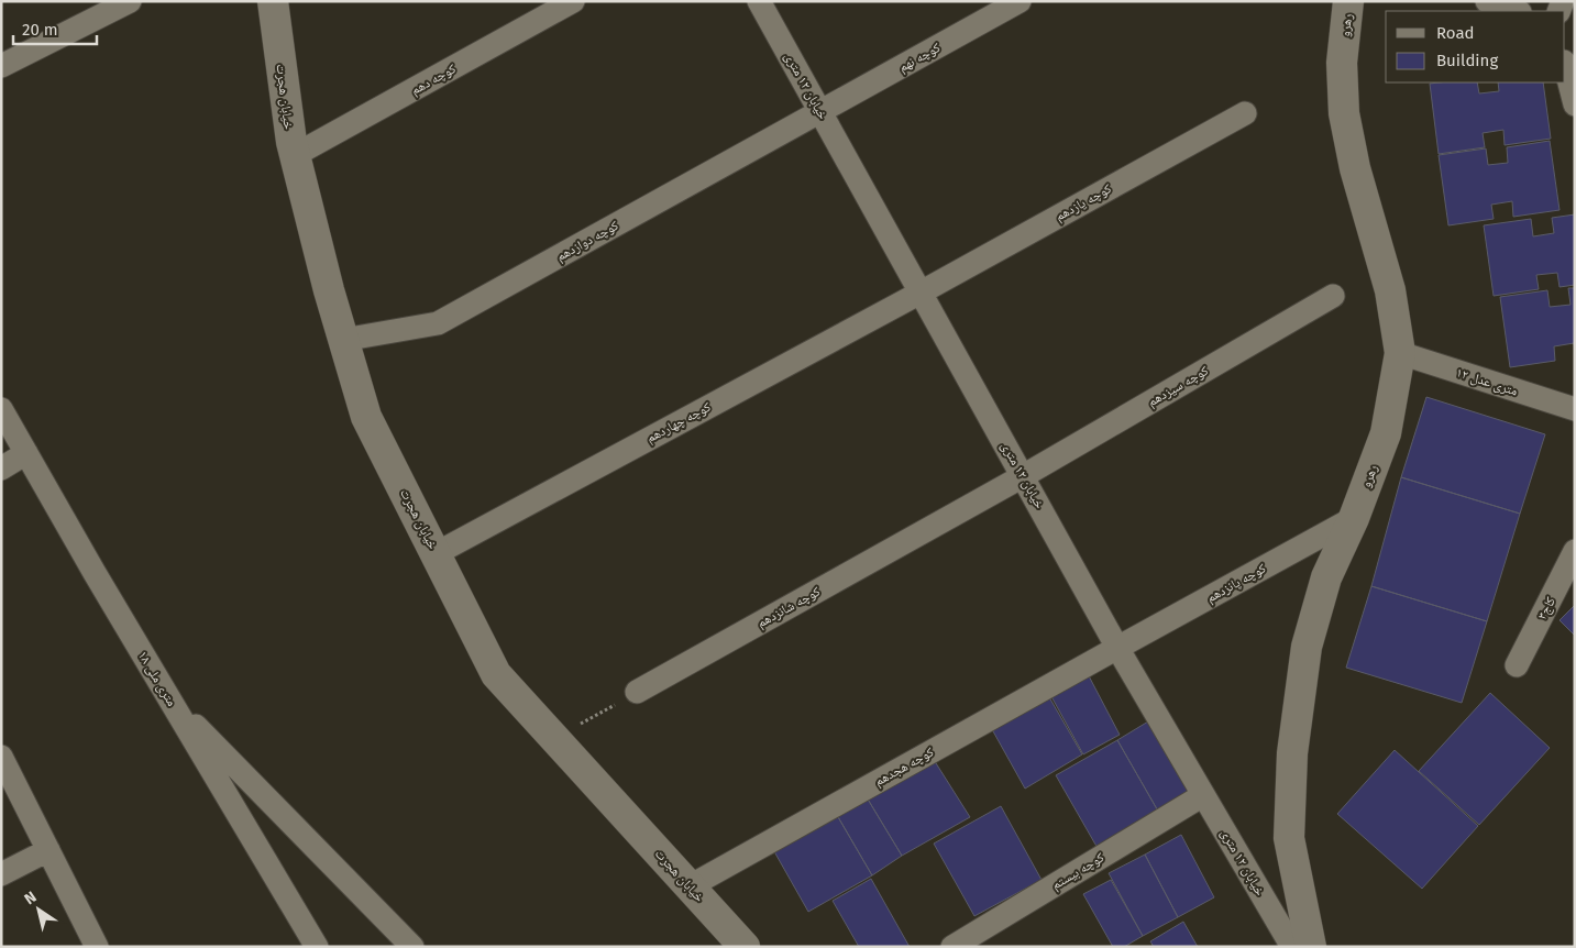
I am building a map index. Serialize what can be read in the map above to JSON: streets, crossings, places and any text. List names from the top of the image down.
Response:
{
  "streets": {
    "street": [
      "رهرو",
      "کوچه نهم",
      "کوچه دهم",
      "خیابان ۱۲ متری",
      "خیابان هجرت",
      "کوچه یازدهم",
      "کوچه دوازدهم",
      "۱۲ متری عدل",
      "کوچه سیزدهم",
      "کوچه چهاردهم",
      "کوچه پانزدهم",
      "کوچه شانزدهم",
      "کاج۳",
      "۱۸ متری ملی",
      "کوچه هجدهم",
      "کوچه بیستم"
    ]
  },
  "crossings": [
    ["رهرو", "۱۲ متری عدل"],
    ["رهرو", "کوچه پانزدهم"],
    ["کوچه نهم", "خیابان ۱۲ متری"],
    ["کوچه نهم", "کوچه دوازدهم"],
    ["کوچه دهم", "خیابان هجرت"],
    ["خیابان ۱۲ متری", "کوچه یازدهم"],
    ["خیابان ۱۲ متری", "کوچه دوازدهم"],
    ["خیابان ۱۲ متری", "کوچه سیزدهم"],
    ["خیابان ۱۲ متری", "کوچه چهاردهم"],
    ["خیابان ۱۲ متری", "کوچه پانزدهم"],
    ["خیابان ۱۲ متری", "کوچه شانزدهم"],
    ["خیابان ۱۲ متری", "کوچه هجدهم"],
    ["خیابان ۱۲ متری", "کوچه بیستم"],
    ["خیابان هجرت", "کوچه دوازدهم"],
    ["خیابان هجرت", "کوچه چهاردهم"],
    ["خیابان هجرت", "کوچه هجدهم"],
    ["کوچه یازدهم", "کوچه چهاردهم"],
    ["کوچه سیزدهم", "کوچه شانزدهم"],
    ["کوچه پانزدهم", "کوچه هجدهم"]
  ],
  "legend": ["Road", "Building"],
  "scale_bar": "20 m",
  "north": "top left"
}
